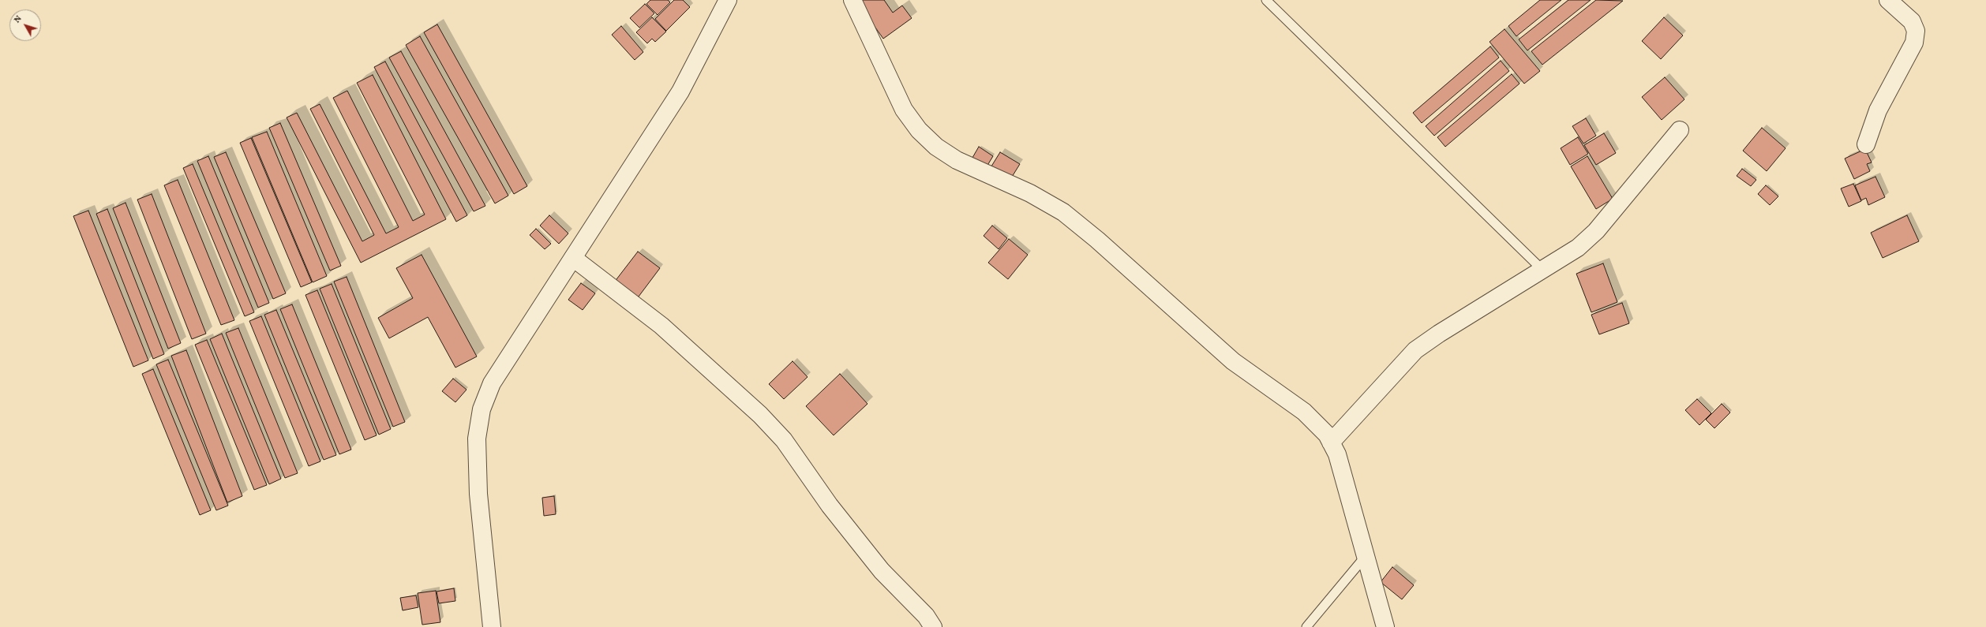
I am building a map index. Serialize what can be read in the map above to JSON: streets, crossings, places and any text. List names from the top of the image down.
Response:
{
  "north": "top left"
}
